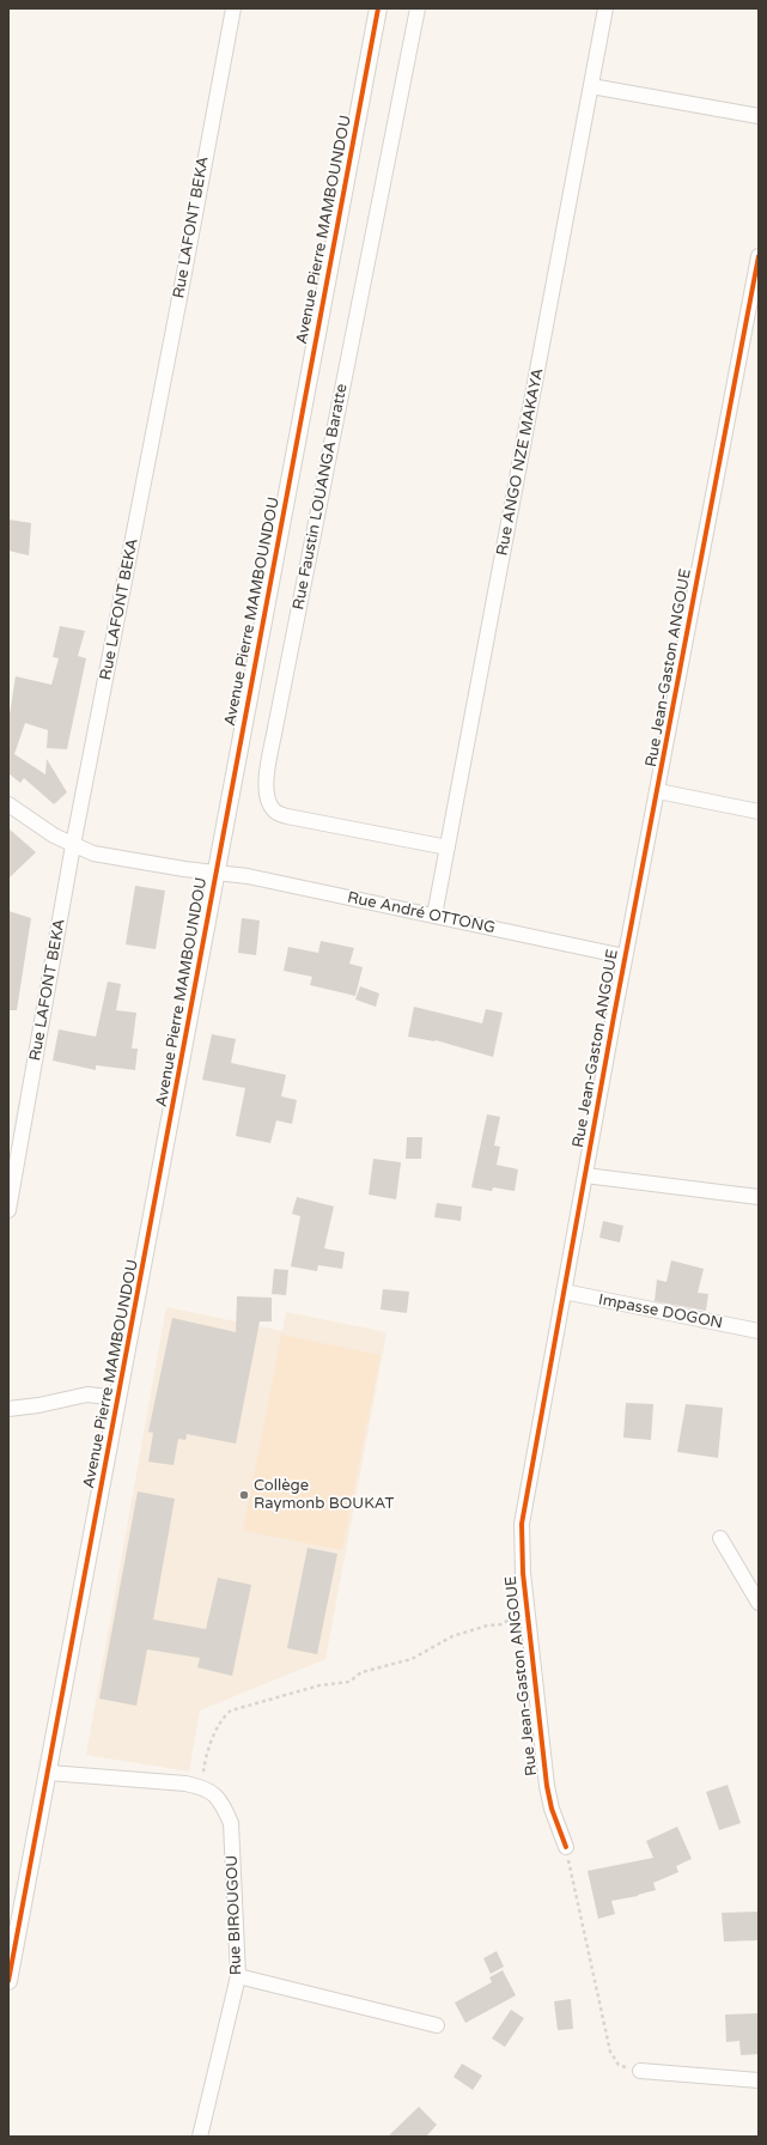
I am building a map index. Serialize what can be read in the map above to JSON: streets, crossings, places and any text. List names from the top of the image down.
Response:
{
  "streets": {
    "street": [
      "Rue LAFONT BEKA",
      "Avenue Pierre MAMBOUNDOU",
      "Rue ANGO NZE MAKAYA",
      "Rue Faustin LOUANGA Baratte",
      "Rue Jean-Gaston ANGOUE",
      "Rue André OTTONG",
      "Impasse DOGON",
      "Rue BIROUGOU"
    ]
  },
  "crossings": [
    ["Rue LAFONT BEKA", "Rue André OTTONG"],
    ["Avenue Pierre MAMBOUNDOU", "Rue André OTTONG"],
    ["Rue ANGO NZE MAKAYA", "Rue Faustin LOUANGA Baratte"],
    ["Rue ANGO NZE MAKAYA", "Rue André OTTONG"],
    ["Rue Jean-Gaston ANGOUE", "Rue André OTTONG"],
    ["Rue Jean-Gaston ANGOUE", "Impasse DOGON"]
  ],
  "places": ["Collège Raymonb BOUKAT"]
}
